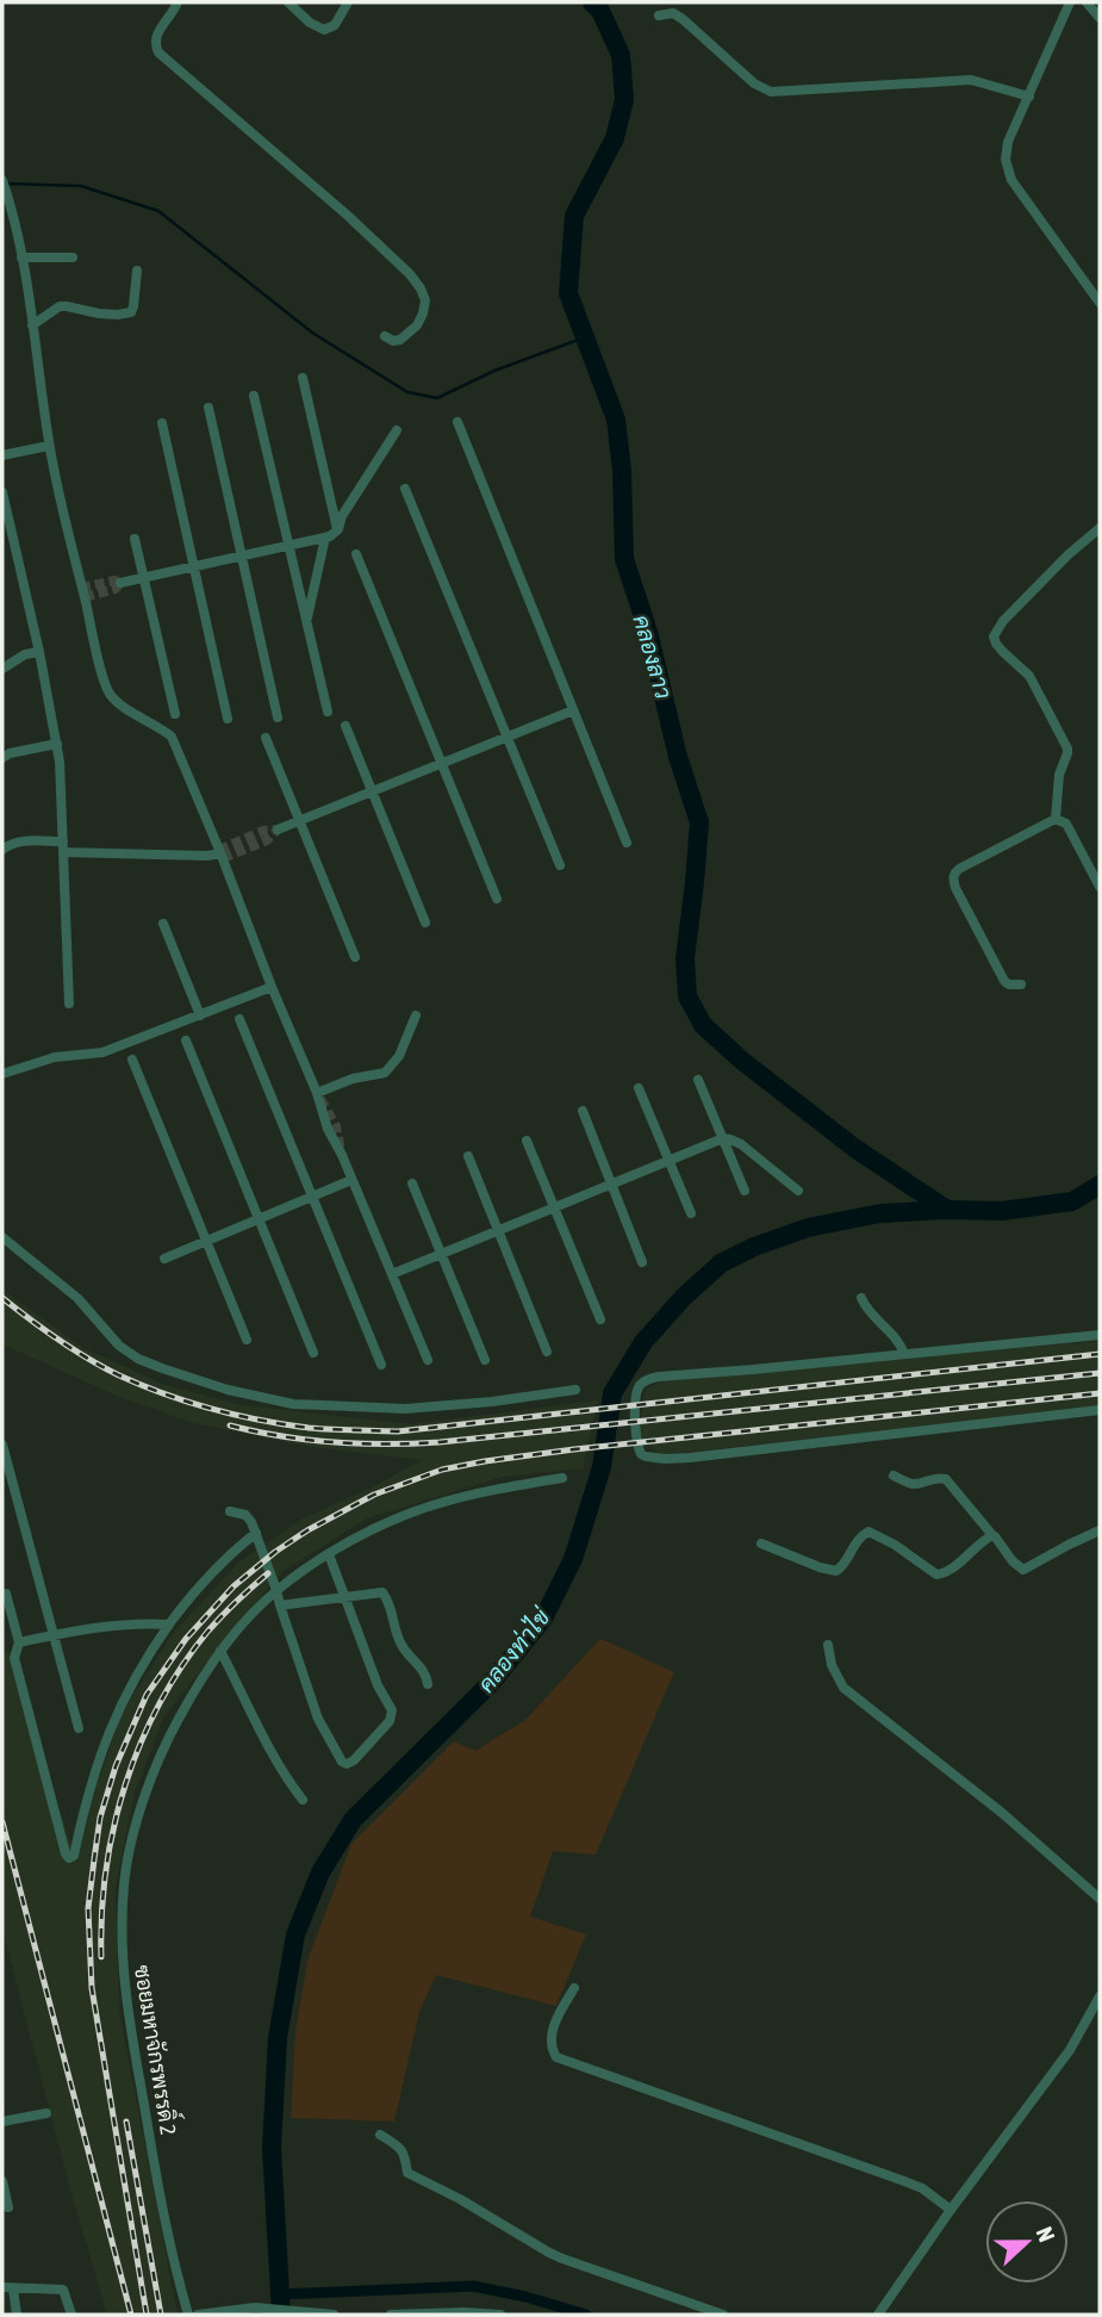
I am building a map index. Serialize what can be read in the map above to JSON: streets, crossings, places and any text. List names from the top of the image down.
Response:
{
  "streets": {
    "street": ["ซอยมหาจักรพรรดิ์ 2"]
  },
  "water": ["คลองลาว", "คลองท่าไข่"],
  "north": "right"
}
